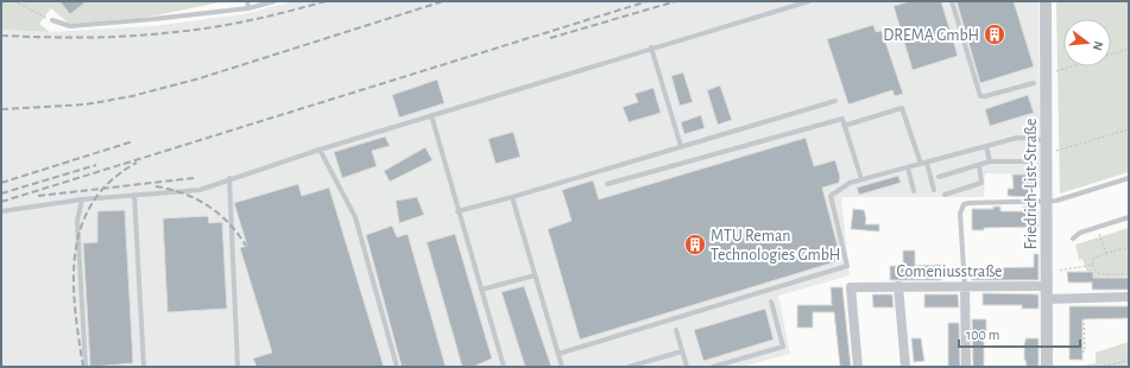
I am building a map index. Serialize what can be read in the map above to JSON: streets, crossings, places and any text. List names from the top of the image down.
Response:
{
  "streets": {
    "street": ["Friedrich-List-Straße", "Comeniusstraße"]
  },
  "crossings": [
    ["Friedrich-List-Straße", "Comeniusstraße"]
  ],
  "places": {
    "building": ["DREMA GmbH", "MTU Reman Technologies GmbH"]
  },
  "scale_bar": "100 m",
  "north": "right"
}
